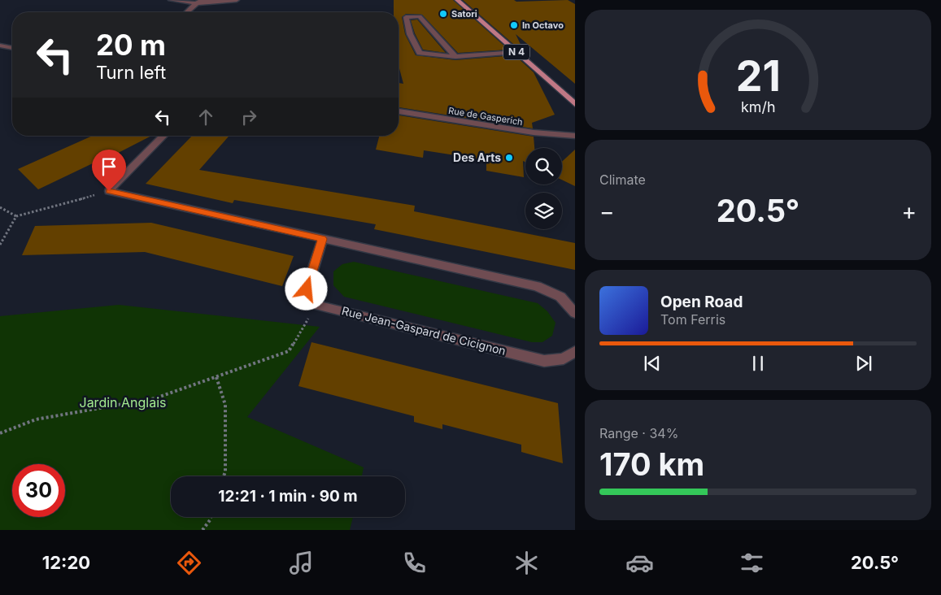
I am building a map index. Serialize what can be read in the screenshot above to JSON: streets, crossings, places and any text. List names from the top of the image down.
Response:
{
  "streets": {
    "main road": ["N 4"],
    "street": ["Rue de Gasperich", "Rue Jean-Gaspard de Cicignon"]
  },
  "parks": ["Jardin Anglais"],
  "places": ["Satori", "In Octavo", "Des Arts"],
  "page": {
    "turn": ["20 m", "Turn left"],
    "tile": [
      "Climate",
      ["Range · 34%", "170 km"]
    ],
    "heat": ["−", "20.5°", "+"],
    "song": ["Open Road", "Tom Ferris"],
    "limit": "30",
    "trip": "12:21 · 1 min · 90 m",
    "tabs": ["12:20", "20.5°"],
    "gauge": ["21", "km/h"]
  }
}
